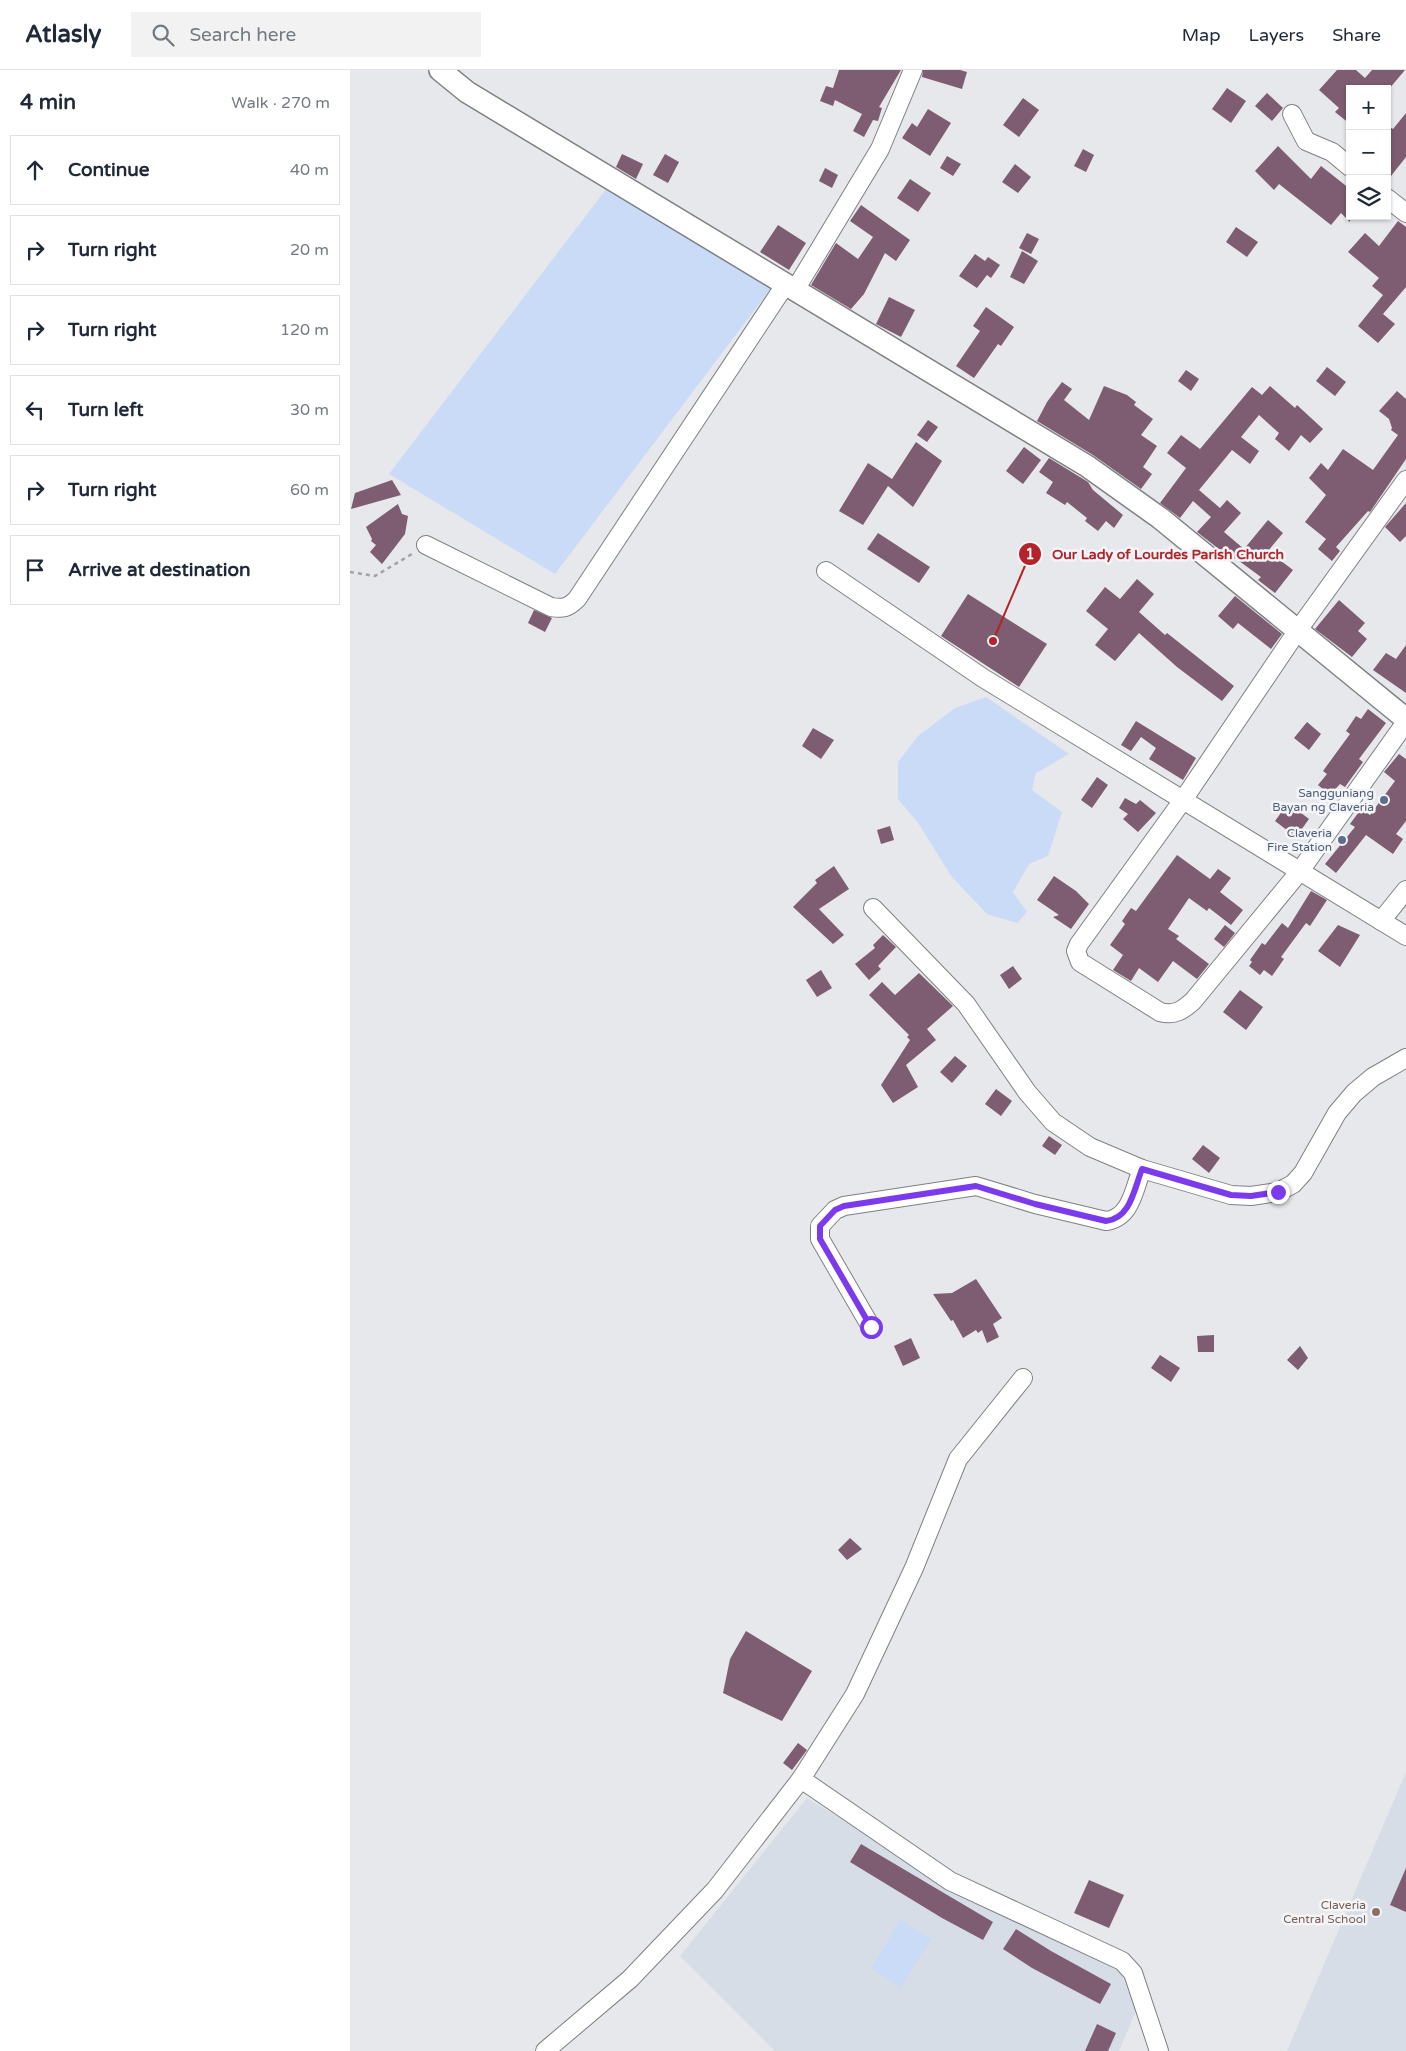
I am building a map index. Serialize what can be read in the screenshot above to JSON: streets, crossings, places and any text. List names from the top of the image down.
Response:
{
  "places": [
    "Our Lady of Lourdes Parish Church",
    "Sangguniang Bayan ng Claveria",
    "Claveria Fire Station",
    "Claveria Central School"
  ],
  "page": {
    "header": "Atlasly",
    "search": "Search here",
    "nav": ["Map", "Layers", "Share"],
    "heading": ["4 min", "Walk · 270 m"],
    "map_buttons": ["+", "−"],
    "list": [
      ["Continue", "40 m"],
      ["Turn right", "20 m"],
      ["Turn right", "120 m"],
      ["Turn left", "30 m"],
      ["Turn right", "60 m"],
      "Arrive at destination"
    ]
  }
}
